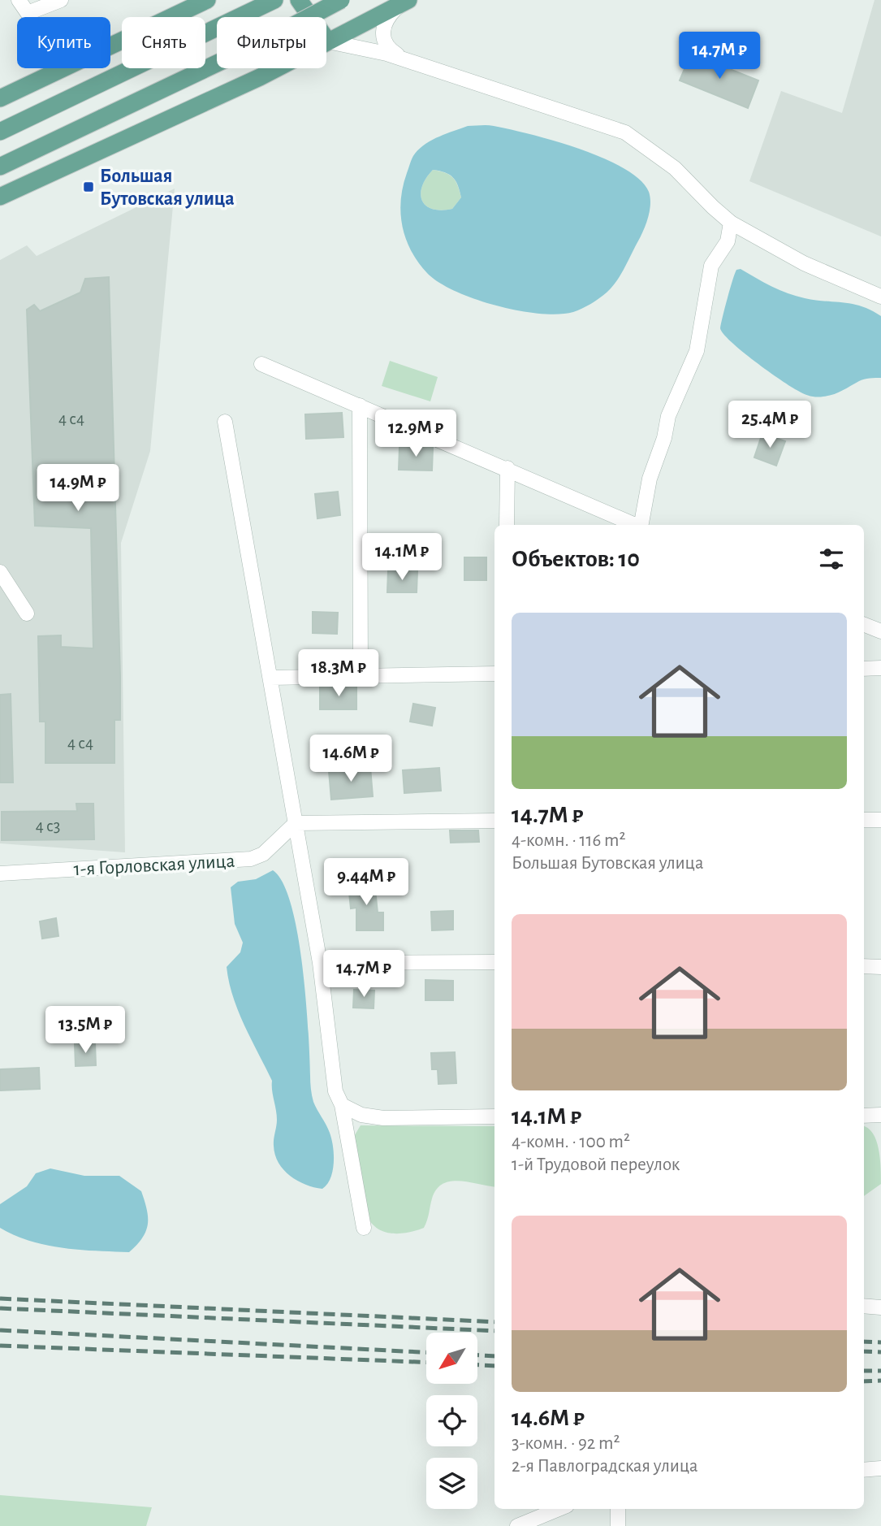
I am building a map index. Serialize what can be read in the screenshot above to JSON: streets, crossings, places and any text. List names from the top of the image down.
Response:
{
  "streets": {
    "street": ["1-я Горловская улица"]
  },
  "places": {
    "transit": ["Большая Бутовская улица"]
  },
  "house_numbers": ["4 с4", "4 с4", "4 с3"],
  "north": "bottom left",
  "page": {
    "chip": ["Купить", "Снять", "Фильтры"],
    "price": [
      "14.7M ₽",
      "25.4M ₽",
      "12.9M ₽",
      "14.9M ₽",
      "14.1M ₽",
      "18.3M ₽",
      "14.6M ₽",
      "9.44M ₽",
      "14.7M ₽",
      "13.5M ₽"
    ],
    "heading": "Объектов: 10",
    "list": [
      {
        "name": "14.7M ₽",
        "note": "4-комн. · 116 m² · Большая Бутовская улица"
      },
      {
        "name": "14.1M ₽",
        "note": "4-комн. · 100 m² · 1-й Трудовой переулок"
      },
      {
        "name": "14.6M ₽",
        "note": "3-комн. · 92 m² · 2-я Павлоградская улица"
      }
    ]
  }
}
